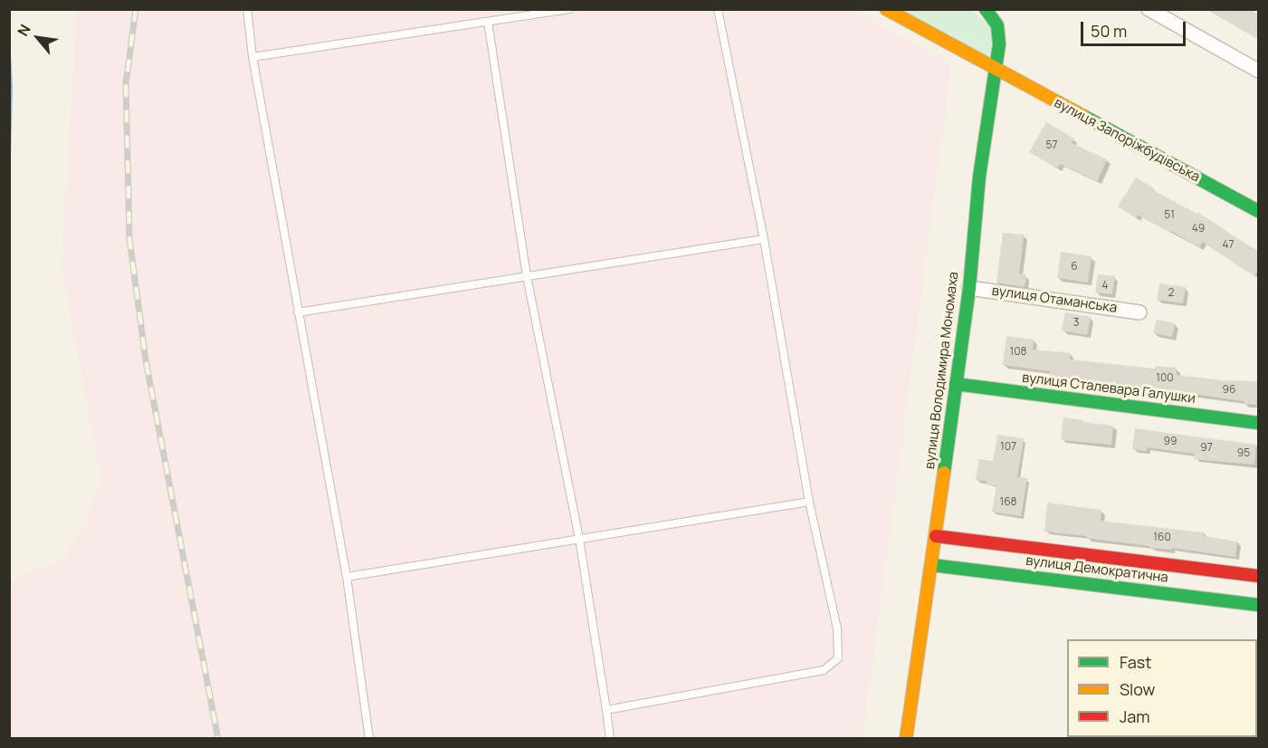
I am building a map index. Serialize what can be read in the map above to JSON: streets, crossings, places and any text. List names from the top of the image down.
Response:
{
  "streets": {
    "street": [
      "вулиця Запоріжбудівська",
      "вулиця Отаманська",
      "вулиця Володимира Мономаха",
      "вулиця Сталевара Галушки",
      "вулиця Демократична"
    ]
  },
  "crossings": [
    ["вулиця Запоріжбудівська", "вулиця Володимира Мономаха"],
    ["вулиця Отаманська", "вулиця Володимира Мономаха"],
    ["вулиця Володимира Мономаха", "вулиця Сталевара Галушки"],
    ["вулиця Володимира Мономаха", "вулиця Демократична"]
  ],
  "house_numbers": [
    "57",
    "51",
    "49",
    "47",
    "6",
    "4",
    "2",
    "3",
    "108",
    "100",
    "96",
    "99",
    "107",
    "97",
    "95",
    "168",
    "160"
  ],
  "legend": ["Fast", "Slow", "Jam"],
  "scale_bar": "50 m",
  "north": "top left"
}
